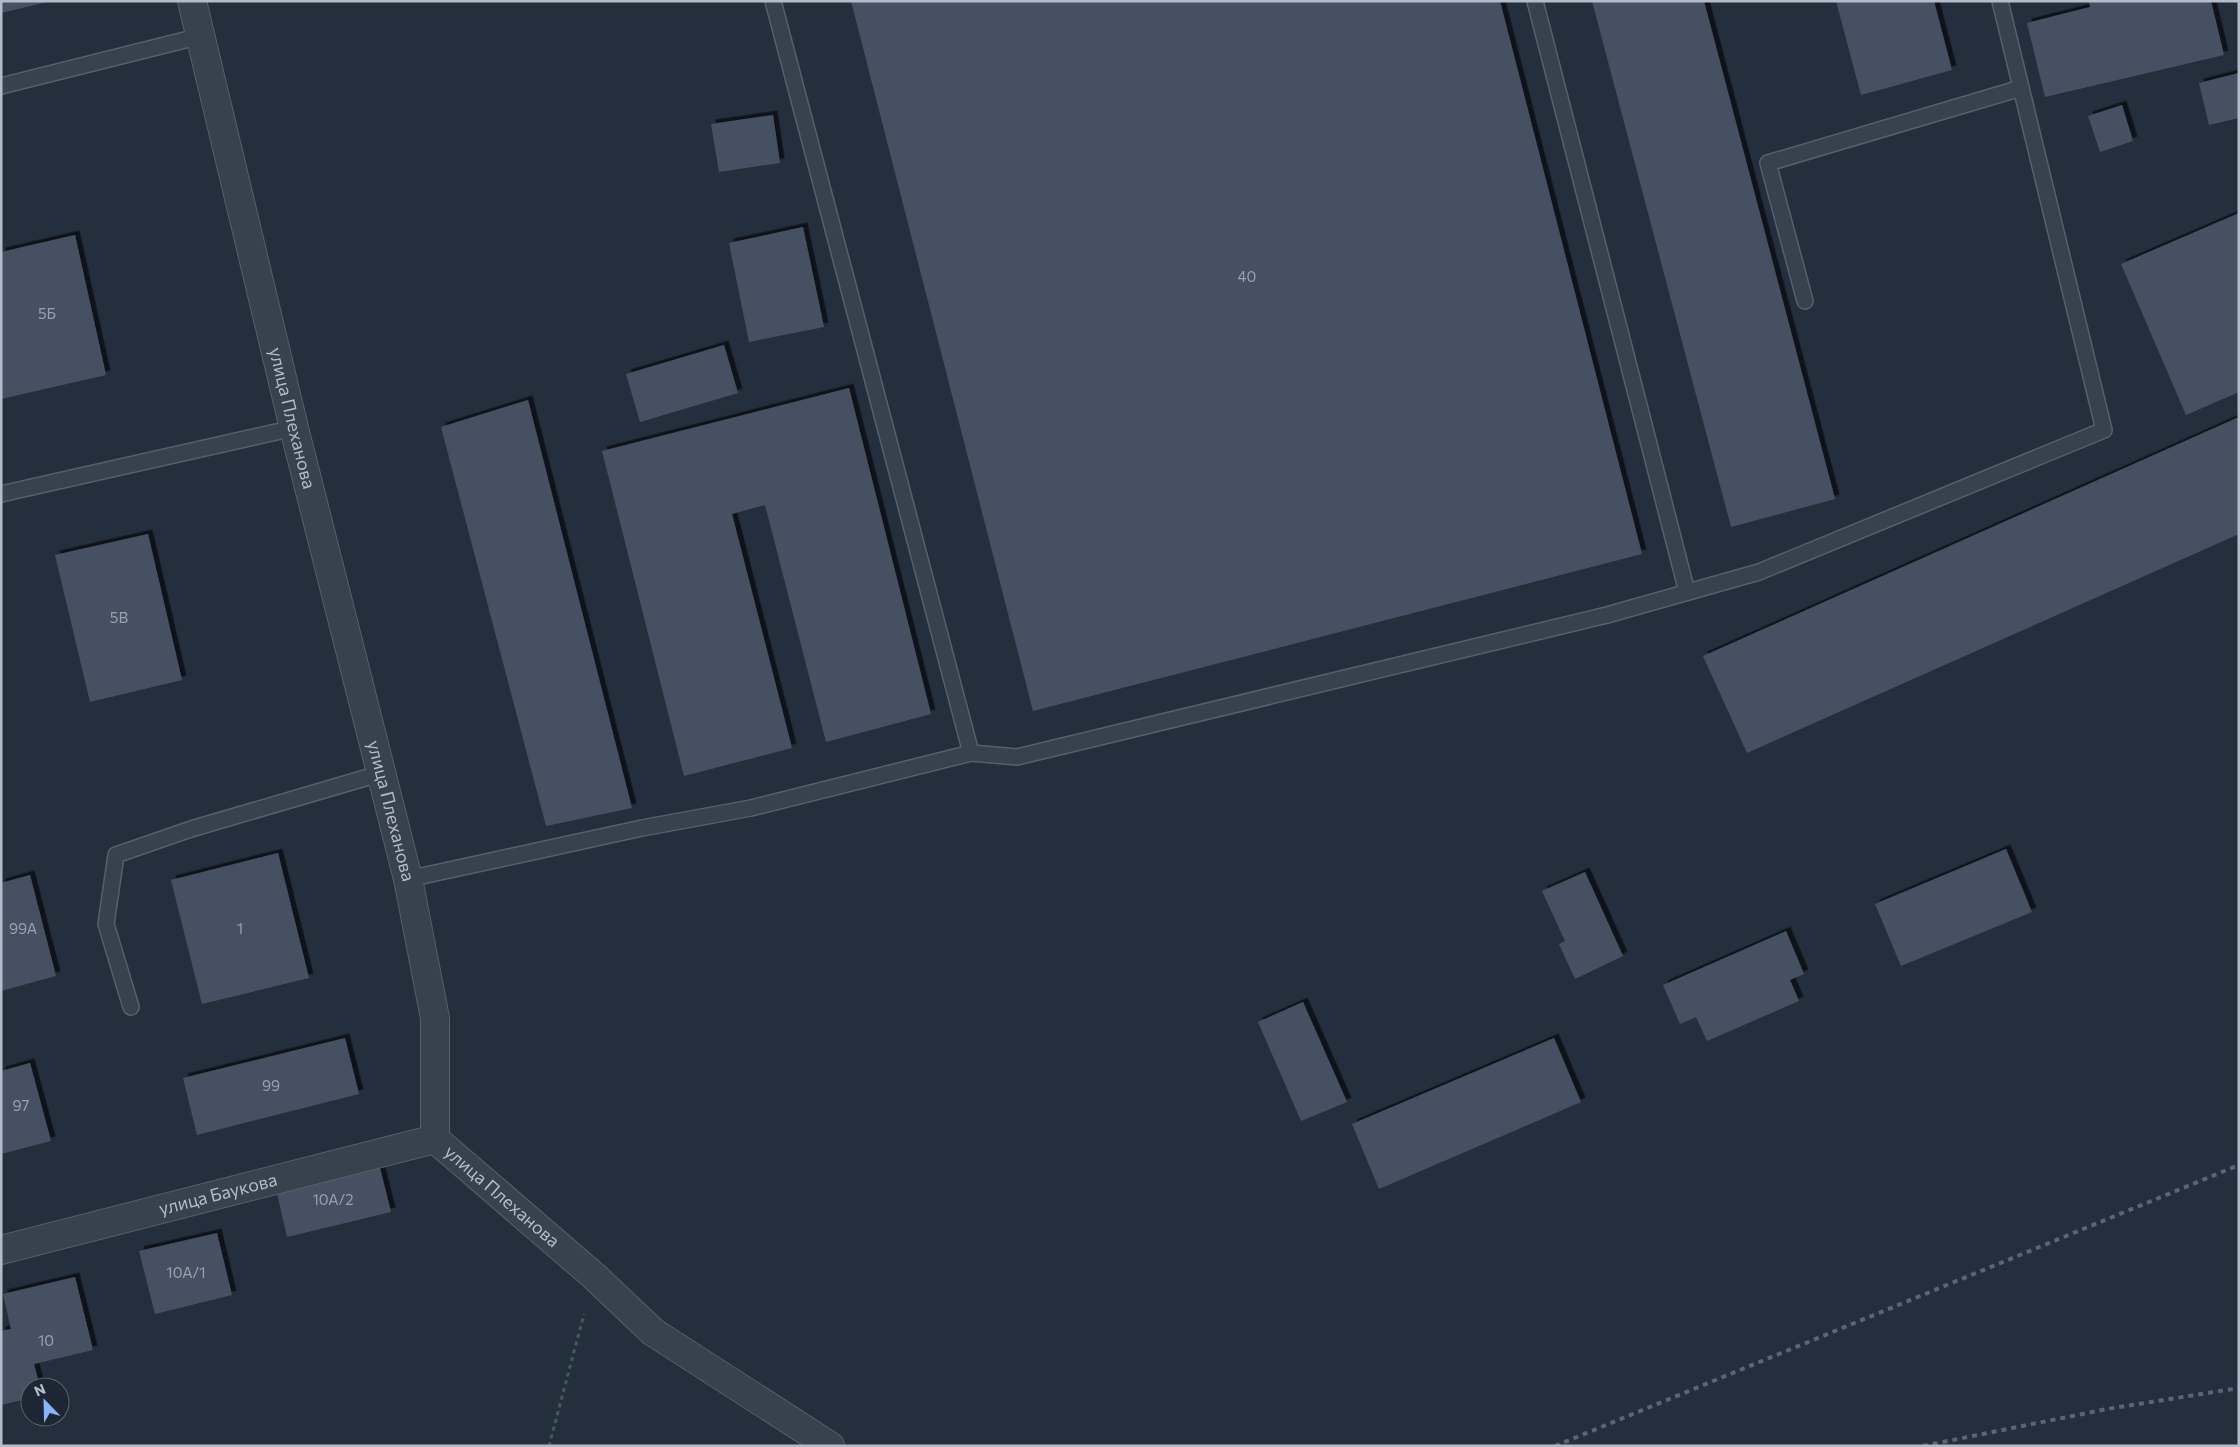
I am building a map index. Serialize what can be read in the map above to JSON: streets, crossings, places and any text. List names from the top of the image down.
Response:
{
  "streets": {
    "street": ["улица Плеханова", "улица Баукова"]
  },
  "crossings": [
    ["улица Плеханова", "улица Баукова"]
  ],
  "house_numbers": [
    "40",
    "5Б",
    "5В",
    "99А",
    "1",
    "99",
    "97",
    "10А/2",
    "10А/1",
    "10"
  ],
  "north": "top left"
}
